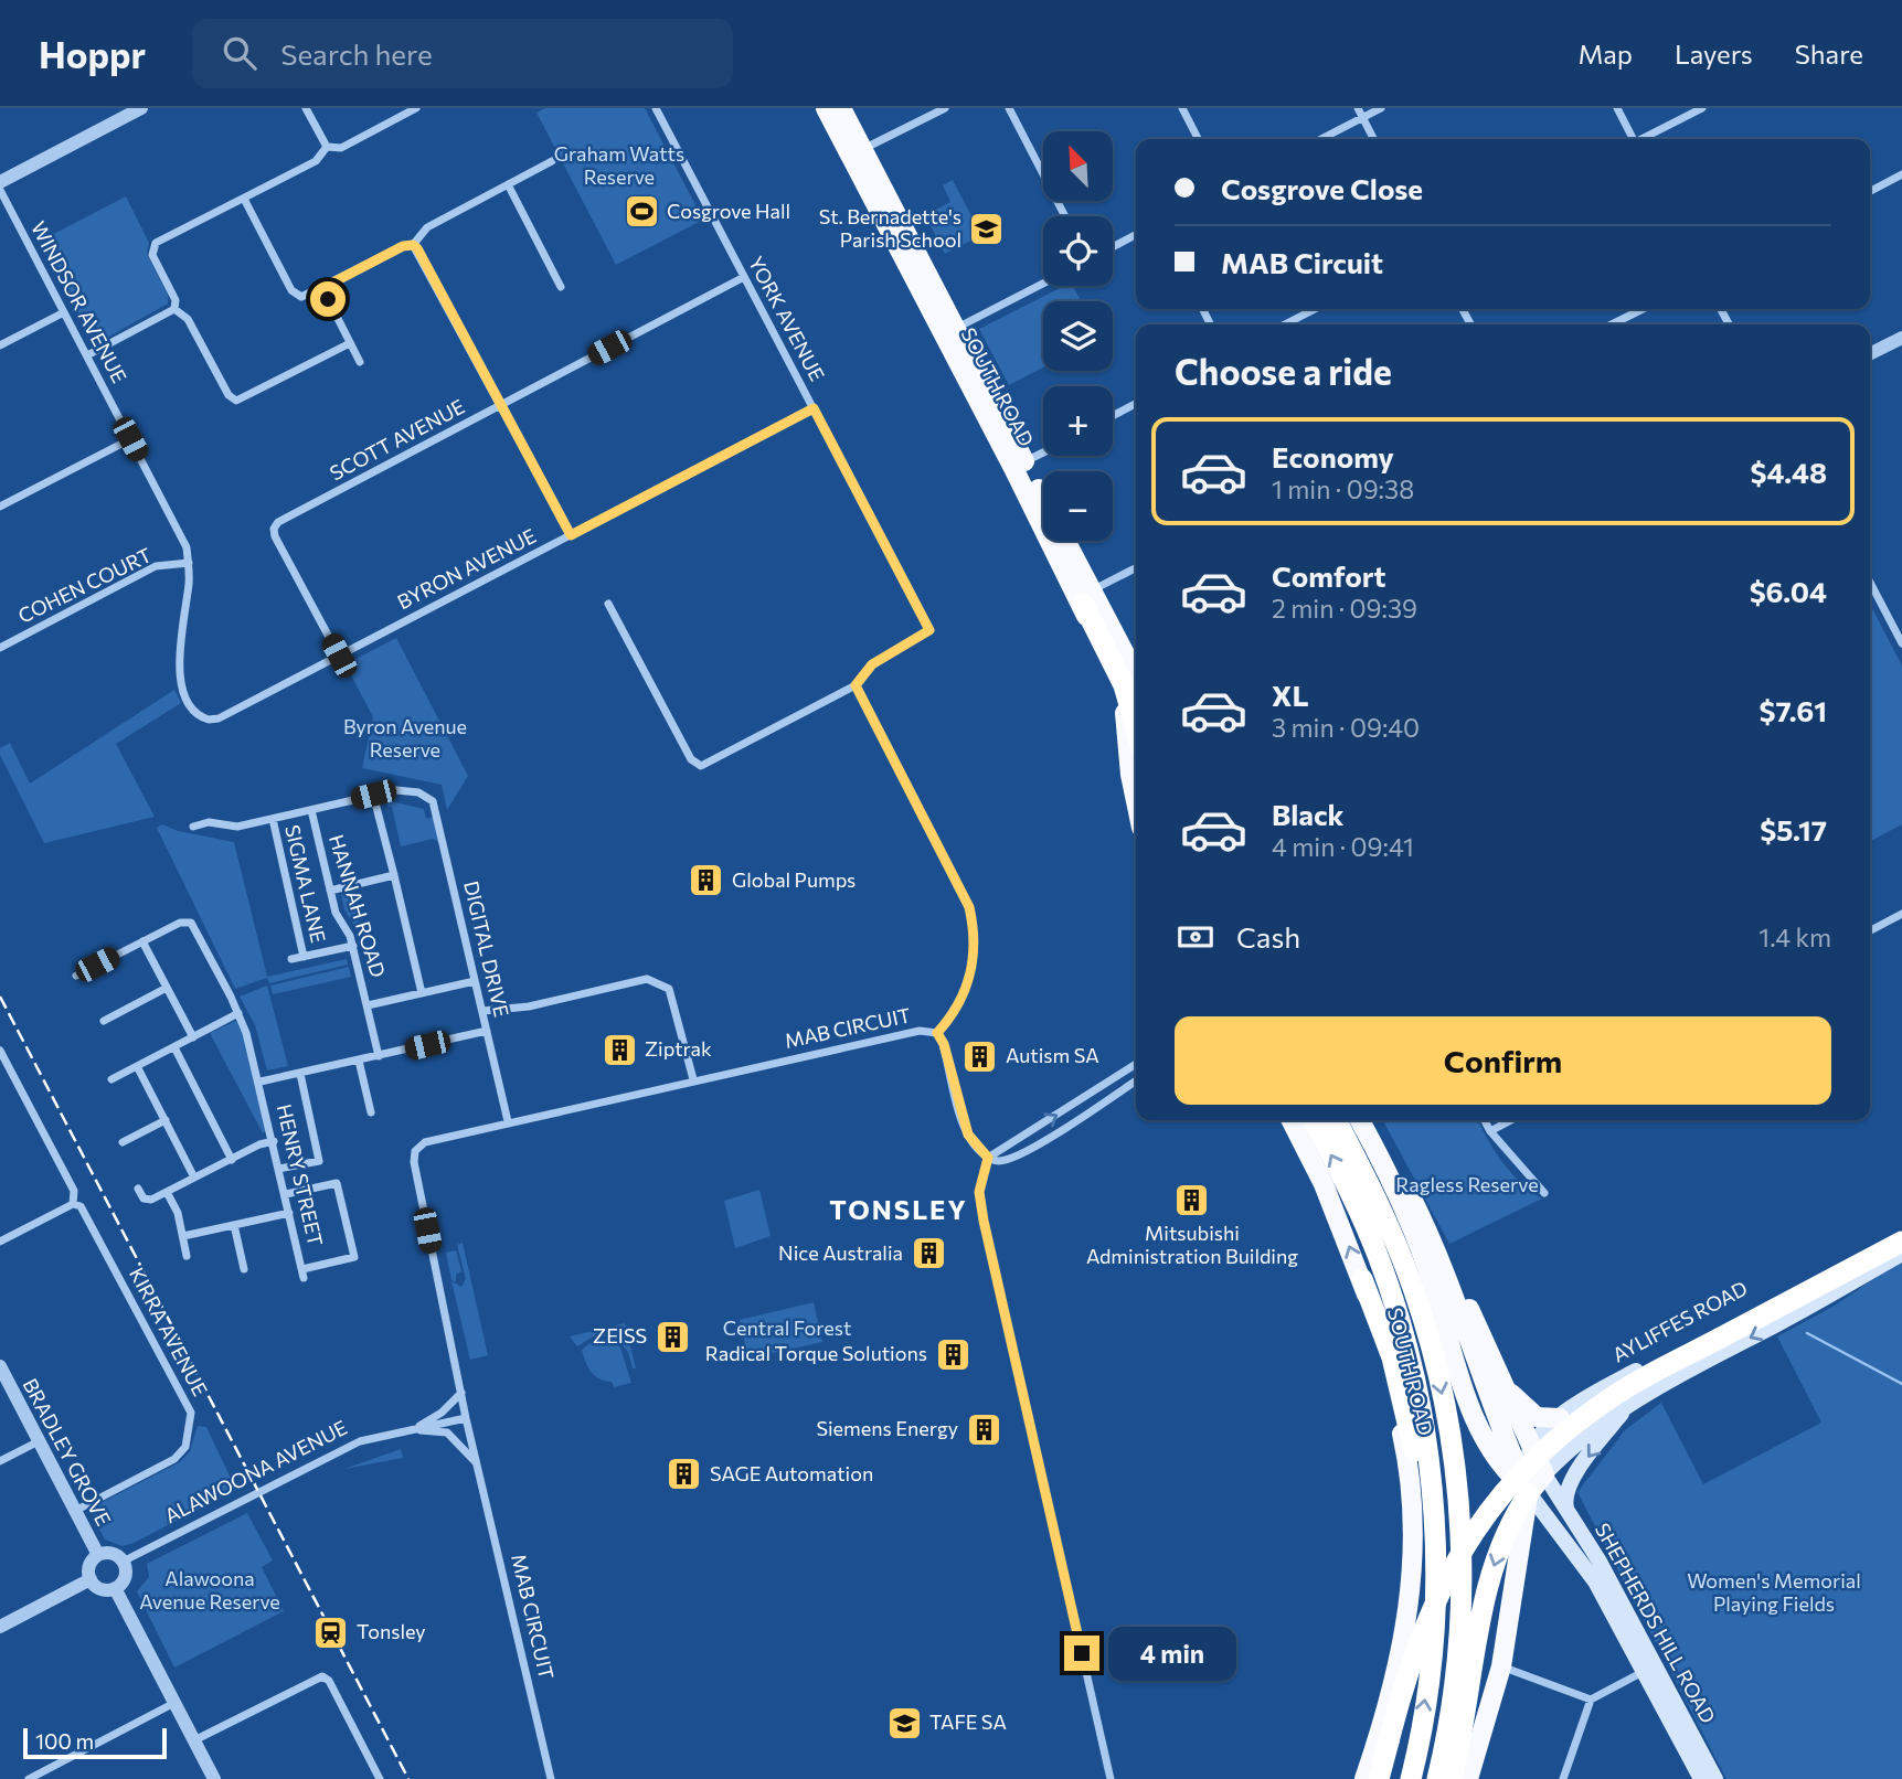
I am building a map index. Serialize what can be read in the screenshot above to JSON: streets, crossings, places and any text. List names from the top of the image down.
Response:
{
  "streets": {
    "highway": ["SOUTH ROAD"],
    "main road": ["AYLIFFES ROAD", "SHEPHERDS HILL ROAD"],
    "street": [
      "WINDSOR AVENUE",
      "YORK AVENUE",
      "SCOTT AVENUE",
      "BYRON AVENUE",
      "COHEN COURT",
      "SIGMA LANE",
      "HANNAH ROAD",
      "DIGITAL DRIVE",
      "MAB CIRCUIT",
      "HENRY STREET",
      "KIRRA AVENUE",
      "BRADLEY GROVE",
      "ALAWOONA AVENUE"
    ]
  },
  "crossings": [
    ["WINDSOR AVENUE", "BYRON AVENUE"],
    ["WINDSOR AVENUE", "COHEN COURT"],
    ["YORK AVENUE", "SCOTT AVENUE"],
    ["YORK AVENUE", "BYRON AVENUE"],
    ["SCOTT AVENUE", "BYRON AVENUE"],
    ["HANNAH ROAD", "HENRY STREET"],
    ["DIGITAL DRIVE", "MAB CIRCUIT"],
    ["DIGITAL DRIVE", "HENRY STREET"],
    ["MAB CIRCUIT", "ALAWOONA AVENUE"],
    ["KIRRA AVENUE", "BRADLEY GROVE"],
    ["BRADLEY GROVE", "ALAWOONA AVENUE"]
  ],
  "districts": ["TONSLEY"],
  "parks": [
    "Graham Watts Reserve",
    "Byron Avenue Reserve",
    "Ragless Reserve",
    "Central Forest",
    "Alawoona Avenue Reserve",
    "Women's Memorial Playing Fields"
  ],
  "places": {
    "sports": ["Cosgrove Hall"],
    "school or university": ["St. Bernadette's Parish School", "TAFE SA"],
    "building": [
      "Global Pumps",
      "Ziptrak",
      "Autism SA",
      "Mitsubishi Administration Building",
      "Nice Australia",
      "ZEISS",
      "Radical Torque Solutions",
      "Siemens Energy",
      "SAGE Automation"
    ],
    "station": ["Tonsley"]
  },
  "scale_bar": "100 m",
  "north": "top left",
  "page": {
    "header": "Hoppr",
    "search": "Search here",
    "nav": ["Map", "Layers", "Share"],
    "map_buttons": ["+", "−"],
    "banner": ["Cosgrove Close", "MAB Circuit"],
    "heading": "Choose a ride",
    "list": [
      {
        "name": "Economy",
        "note": "1 min · 09:38",
        "value": "$4.48"
      },
      {
        "name": "Comfort",
        "note": "2 min · 09:39",
        "value": "$6.04"
      },
      {
        "name": "XL",
        "note": "3 min · 09:40",
        "value": "$7.61"
      },
      {
        "name": "Black",
        "note": "4 min · 09:41",
        "value": "$5.17"
      }
    ],
    "pay": ["Cash", "1.4 km"],
    "buttons": "Confirm",
    "bubble": "4 min",
    "scale": "100 m"
  }
}
